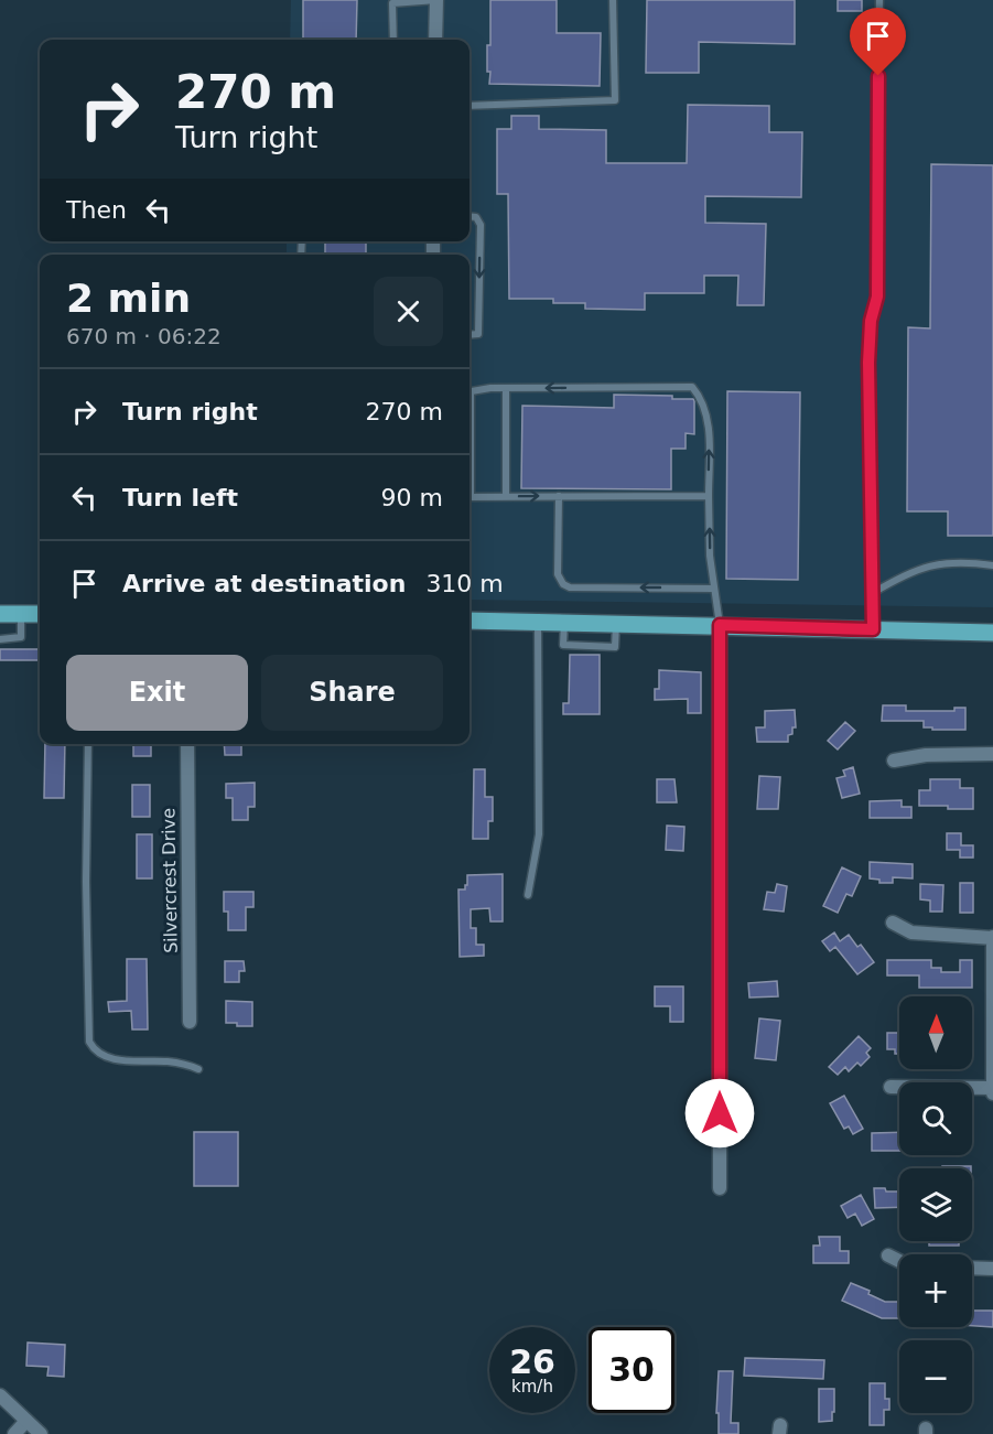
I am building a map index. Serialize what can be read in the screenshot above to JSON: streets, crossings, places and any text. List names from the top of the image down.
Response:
{
  "streets": {
    "street": ["Silvercrest Drive"]
  },
  "north": "top",
  "page": {
    "turn": ["270 m", "Turn right"],
    "then": "Then",
    "heading": ["2 min", "670 m · 06:22"],
    "list": [
      {
        "name": "Turn right",
        "value": "270 m"
      },
      {
        "name": "Turn left",
        "value": "90 m"
      },
      {
        "name": "Arrive at destination",
        "value": "310 m"
      }
    ],
    "buttons": ["Exit", "Share"],
    "map_buttons": ["+", "−"],
    "speed": "26 km/h",
    "limit": "30"
  }
}
